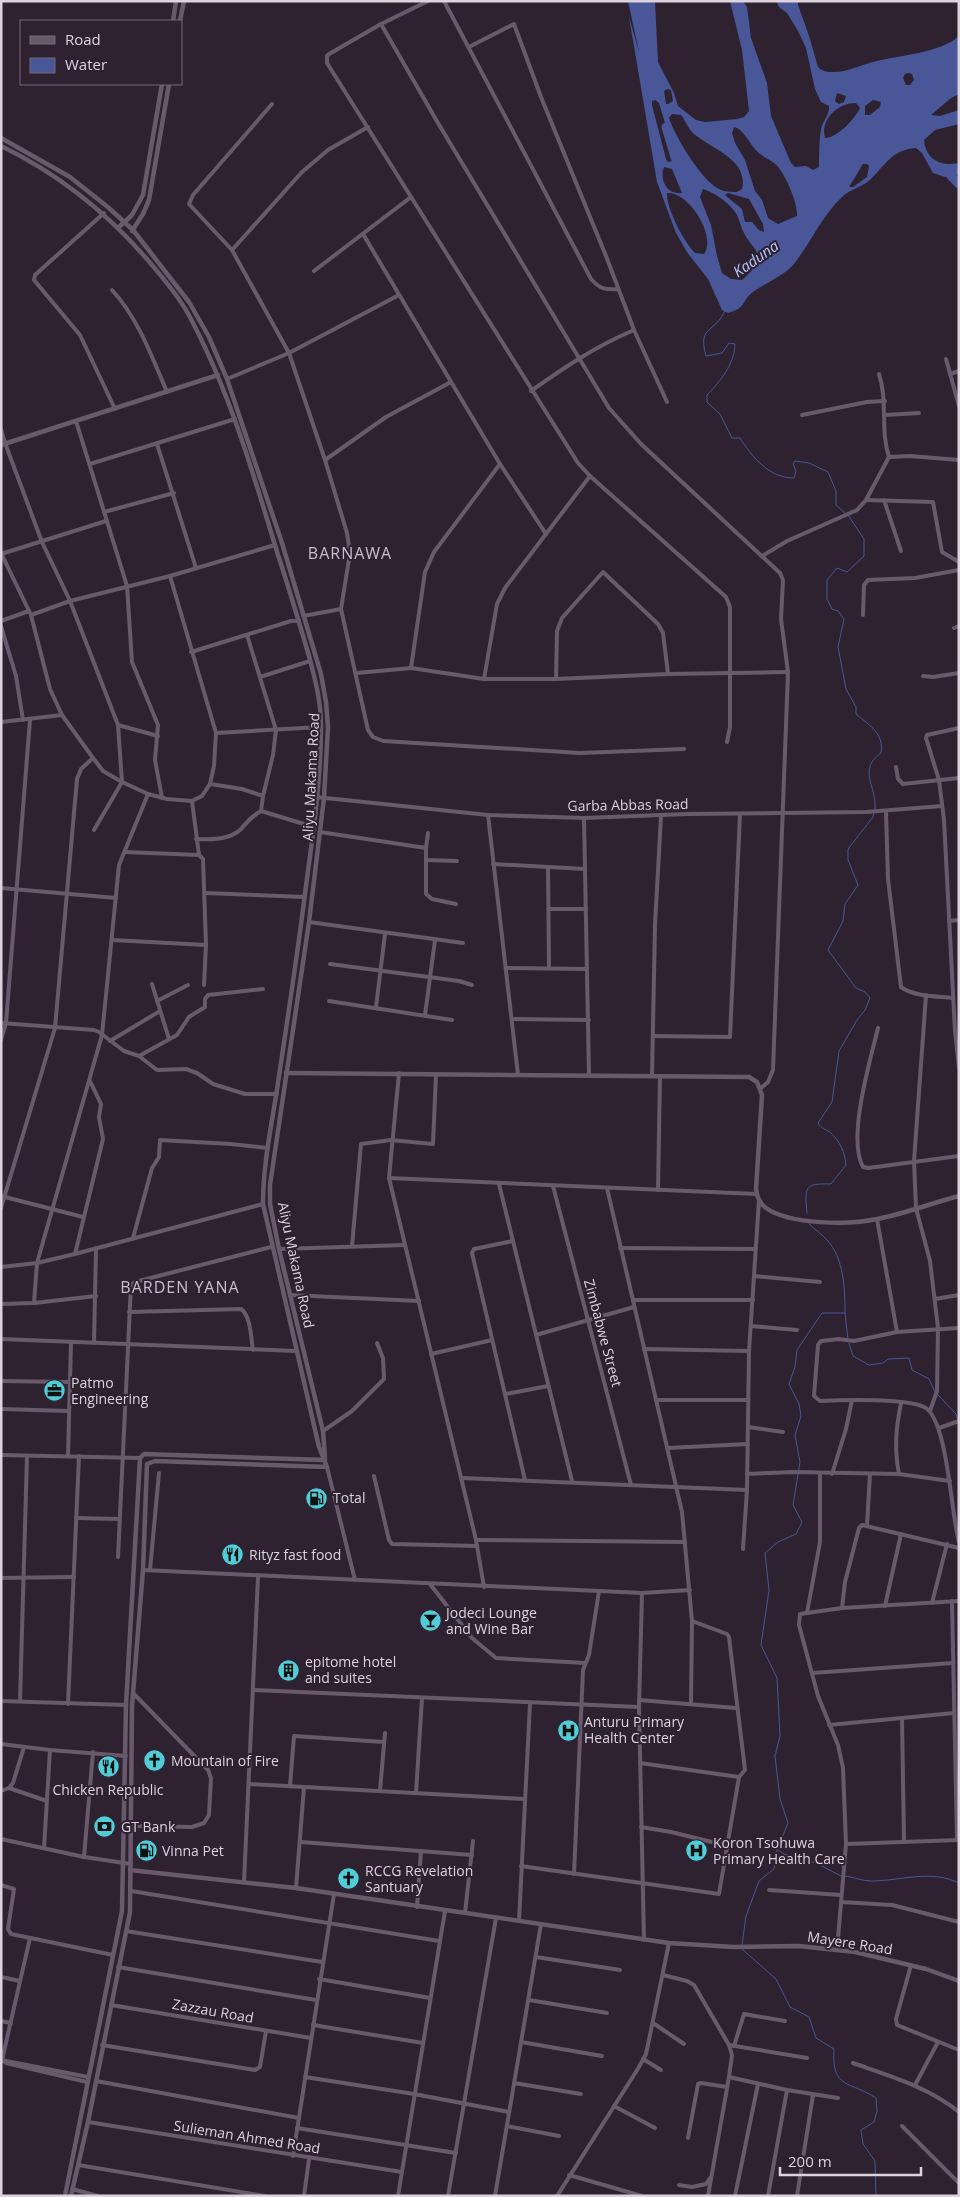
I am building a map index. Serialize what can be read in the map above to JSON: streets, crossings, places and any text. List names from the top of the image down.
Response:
{
  "streets": {
    "street": [
      "Aliyu Makama Road",
      "Garba Abbas Road",
      "Zimbabwe Street",
      "Mayere Road",
      "Zazzau Road",
      "Sulieman Ahmed Road"
    ]
  },
  "crossings": [
    ["Aliyu Makama Road", "Garba Abbas Road"]
  ],
  "districts": ["BARNAWA", "BARDEN YANA"],
  "water": ["Kaduna"],
  "places": {
    "office": ["Patmo Engineering"],
    "fuel station": ["Total", "Vinna Pet"],
    "restaurant": ["Rityz fast food", "Chicken Republic"],
    "bar": ["Jodeci Lounge and Wine Bar"],
    "building": ["epitome hotel and suites"],
    "hospital": ["Anturu Primary Health Center", "Koron Tsohuwa Primary Health Care"],
    "church": ["Mountain of Fire", "RCCG Revelation Santuary"],
    "bank": ["GT Bank"]
  },
  "legend": ["Road", "Water"],
  "scale_bar": "200 m"
}
